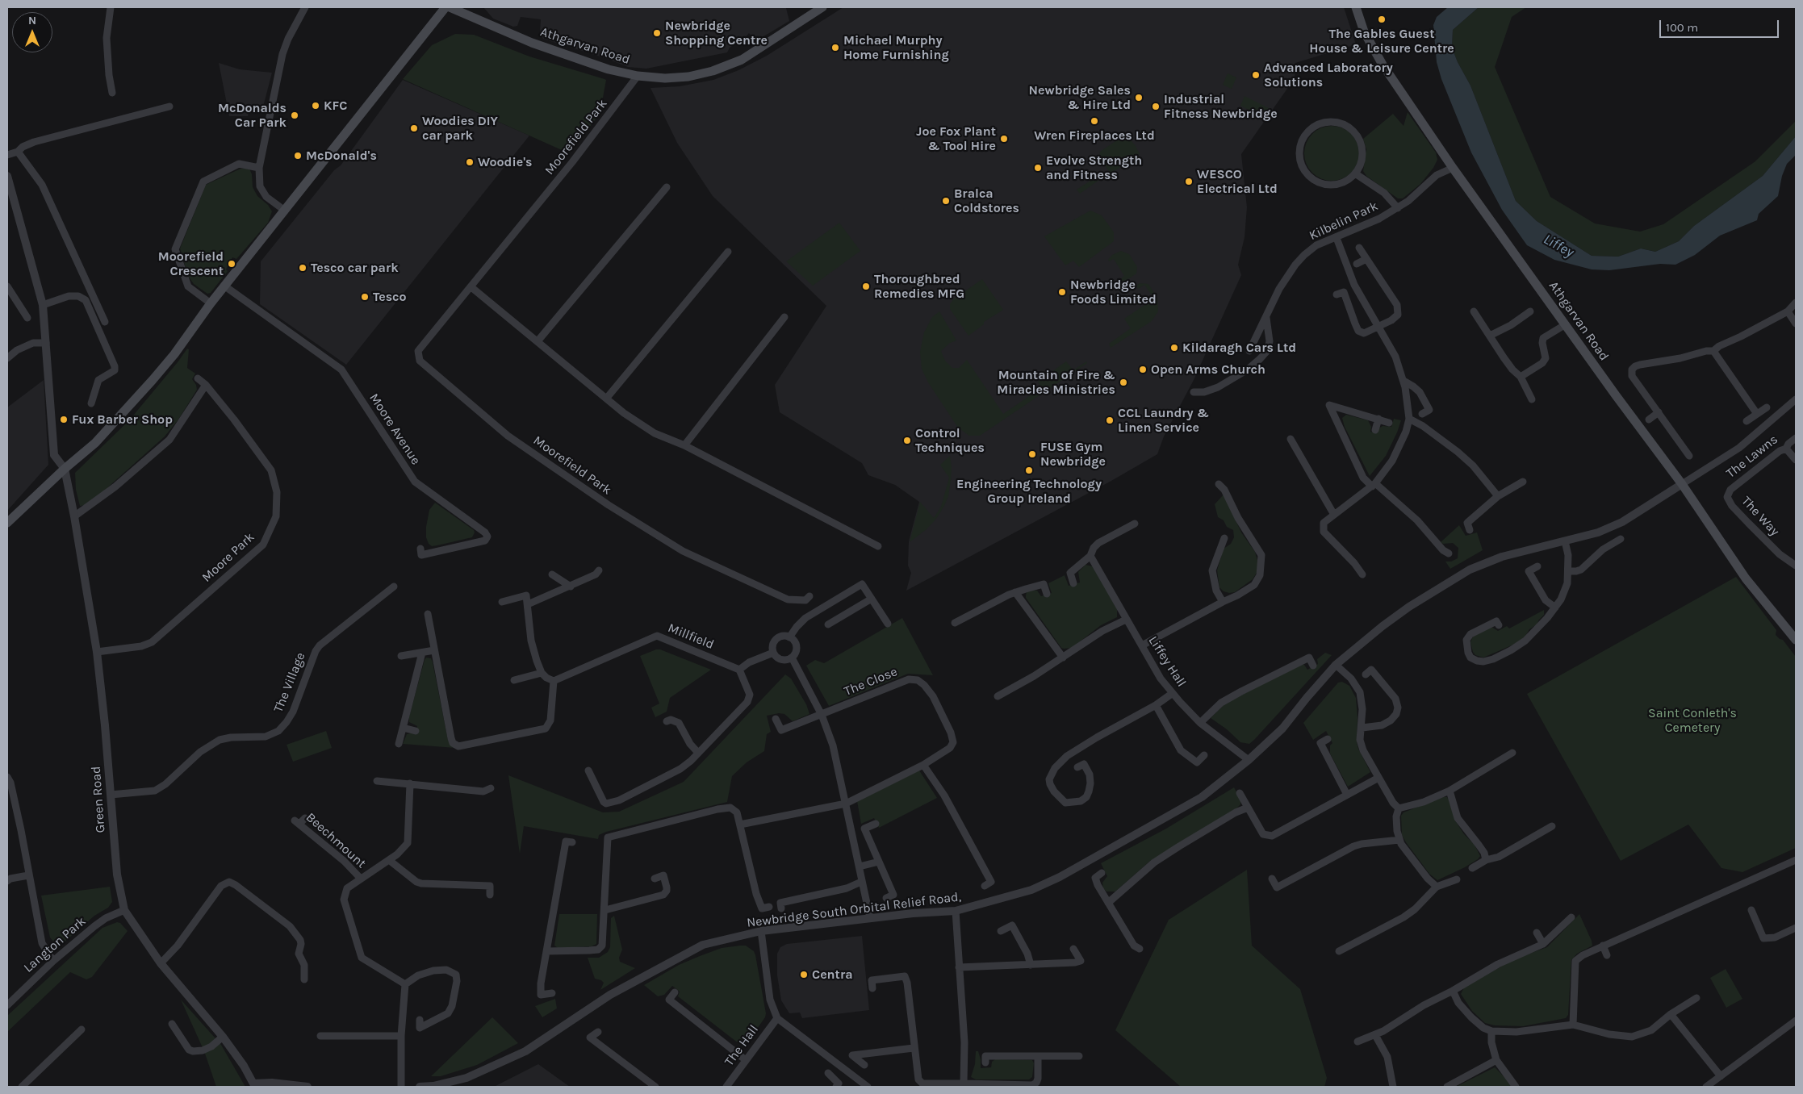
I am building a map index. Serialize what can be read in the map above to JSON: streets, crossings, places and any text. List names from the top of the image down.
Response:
{
  "streets": {
    "main road": ["Athgarvan Road"],
    "street": [
      "Moorefield Park",
      "Kilbelin Park",
      "Moore Avenue",
      "The Lawns",
      "The Way",
      "Moore Park",
      "Millfield",
      "Liffey Hall",
      "The Close",
      "The Village",
      "Green Road",
      "Beechmount",
      "Newbridge South Orbital Relief Road,",
      "Langton Park",
      "The Hall"
    ]
  },
  "crossings": [
    ["Athgarvan Road", "Moorefield Park"],
    ["Athgarvan Road", "Kilbelin Park"],
    ["Athgarvan Road", "Newbridge South Orbital Relief Road,"],
    ["The Lawns", "The Way"],
    ["Moore Park", "Green Road"],
    ["Liffey Hall", "Newbridge South Orbital Relief Road,"],
    ["The Village", "Green Road"],
    ["Green Road", "Langton Park"]
  ],
  "water": ["Liffey"],
  "parks": ["Saint Conleth's Cemetery"],
  "places": [
    "The Gables Guest House & Leisure Centre",
    "Newbridge Shopping Centre",
    "Michael Murphy Home Furnishing",
    "Advanced Laboratory Solutions",
    "Newbridge Sales & Hire Ltd",
    "KFC",
    "Industrial Fitness Newbridge",
    "McDonalds Car Park",
    "Wren Fireplaces Ltd",
    "Woodies DIY car park",
    "Joe Fox Plant & Tool Hire",
    "McDonald's",
    "Woodie's",
    "Evolve Strength and Fitness",
    "WESCO Electrical Ltd",
    "Bralca Coldstores",
    "Moorefield Crescent",
    "Tesco car park",
    "Thoroughbred Remedies MFG",
    "Newbridge Foods Limited",
    "Tesco",
    "Kildaragh Cars Ltd",
    "Open Arms Church",
    "Mountain of Fire & Miracles Ministries",
    "Fux Barber Shop",
    "CCL Laundry & Linen Service",
    "Control Techniques",
    "FUSE Gym Newbridge",
    "Engineering Technology Group Ireland",
    "Centra"
  ],
  "scale_bar": "100 m",
  "north": "top"
}
